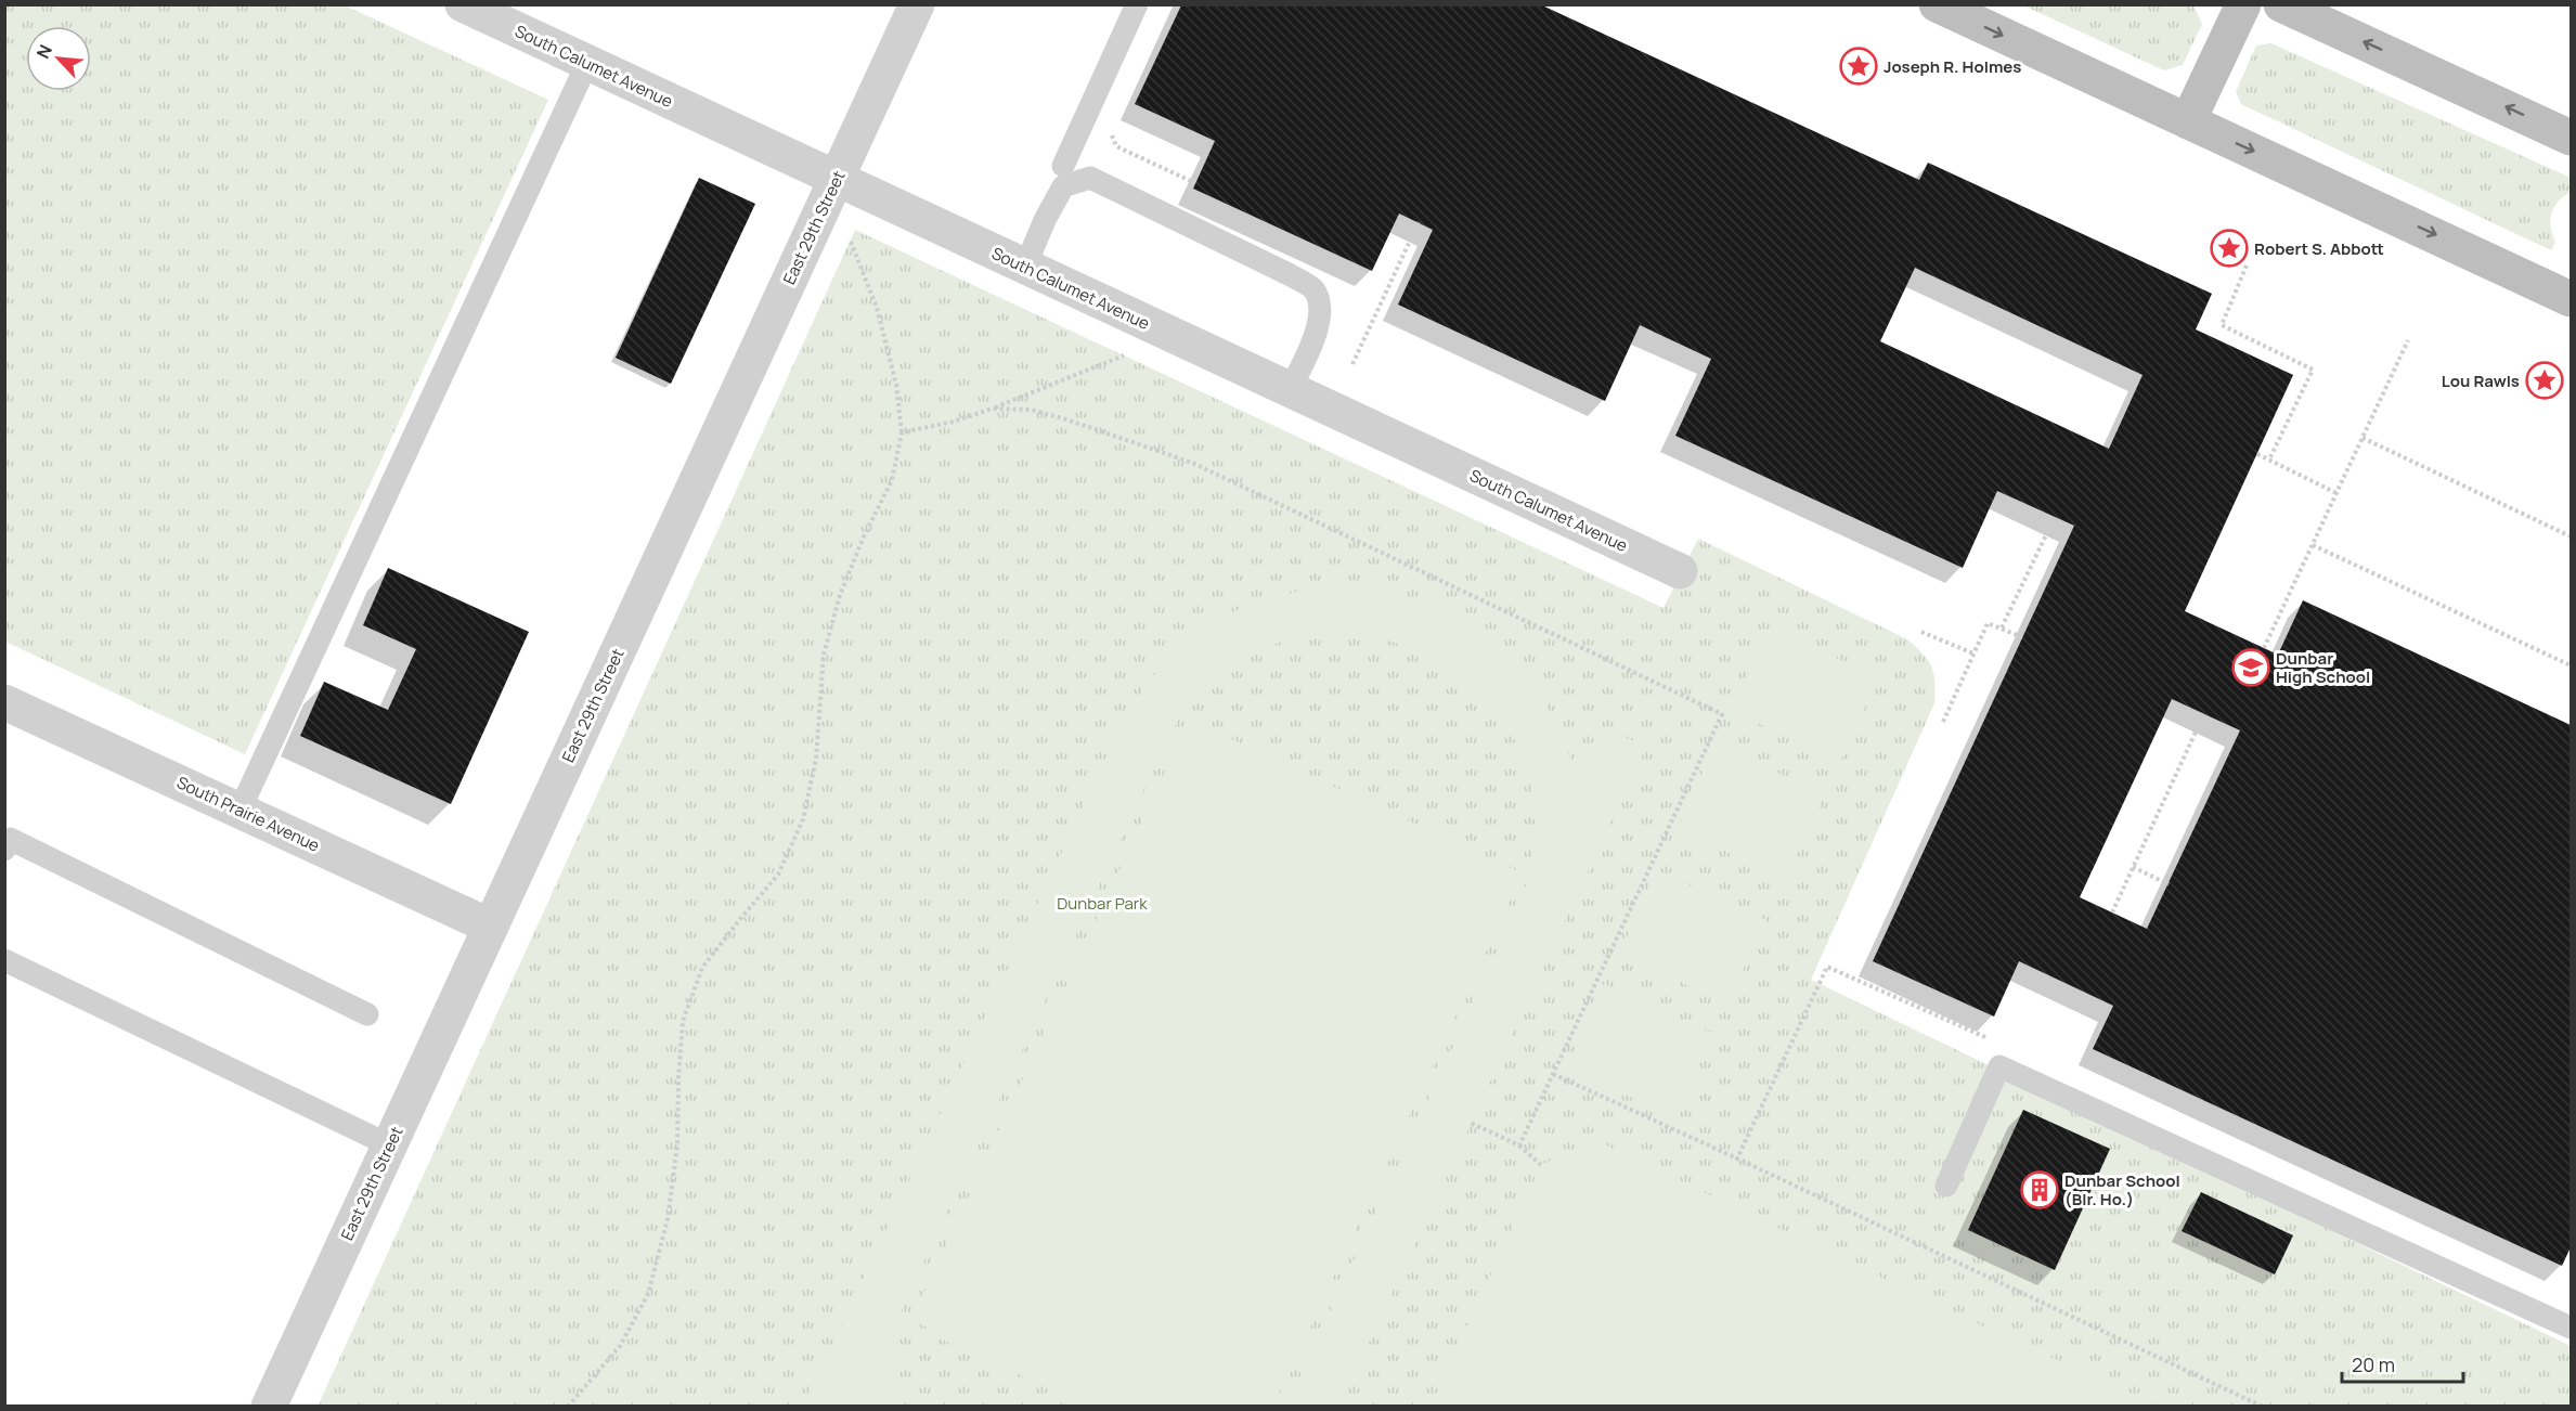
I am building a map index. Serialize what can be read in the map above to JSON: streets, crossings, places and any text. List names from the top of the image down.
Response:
{
  "streets": {
    "street": ["South Calumet Avenue", "East 29th Street", "South Prairie Avenue"]
  },
  "crossings": [
    ["South Calumet Avenue", "East 29th Street"],
    ["East 29th Street", "South Prairie Avenue"]
  ],
  "parks": ["Dunbar Park"],
  "places": {
    "place": ["Joseph R. Holmes", "Robert S. Abbott", "Lou Rawls"],
    "school or university": ["Dunbar High School"],
    "building": ["Dunbar School (Blr. Ho.)"]
  },
  "scale_bar": "20 m",
  "north": "top left"
}
